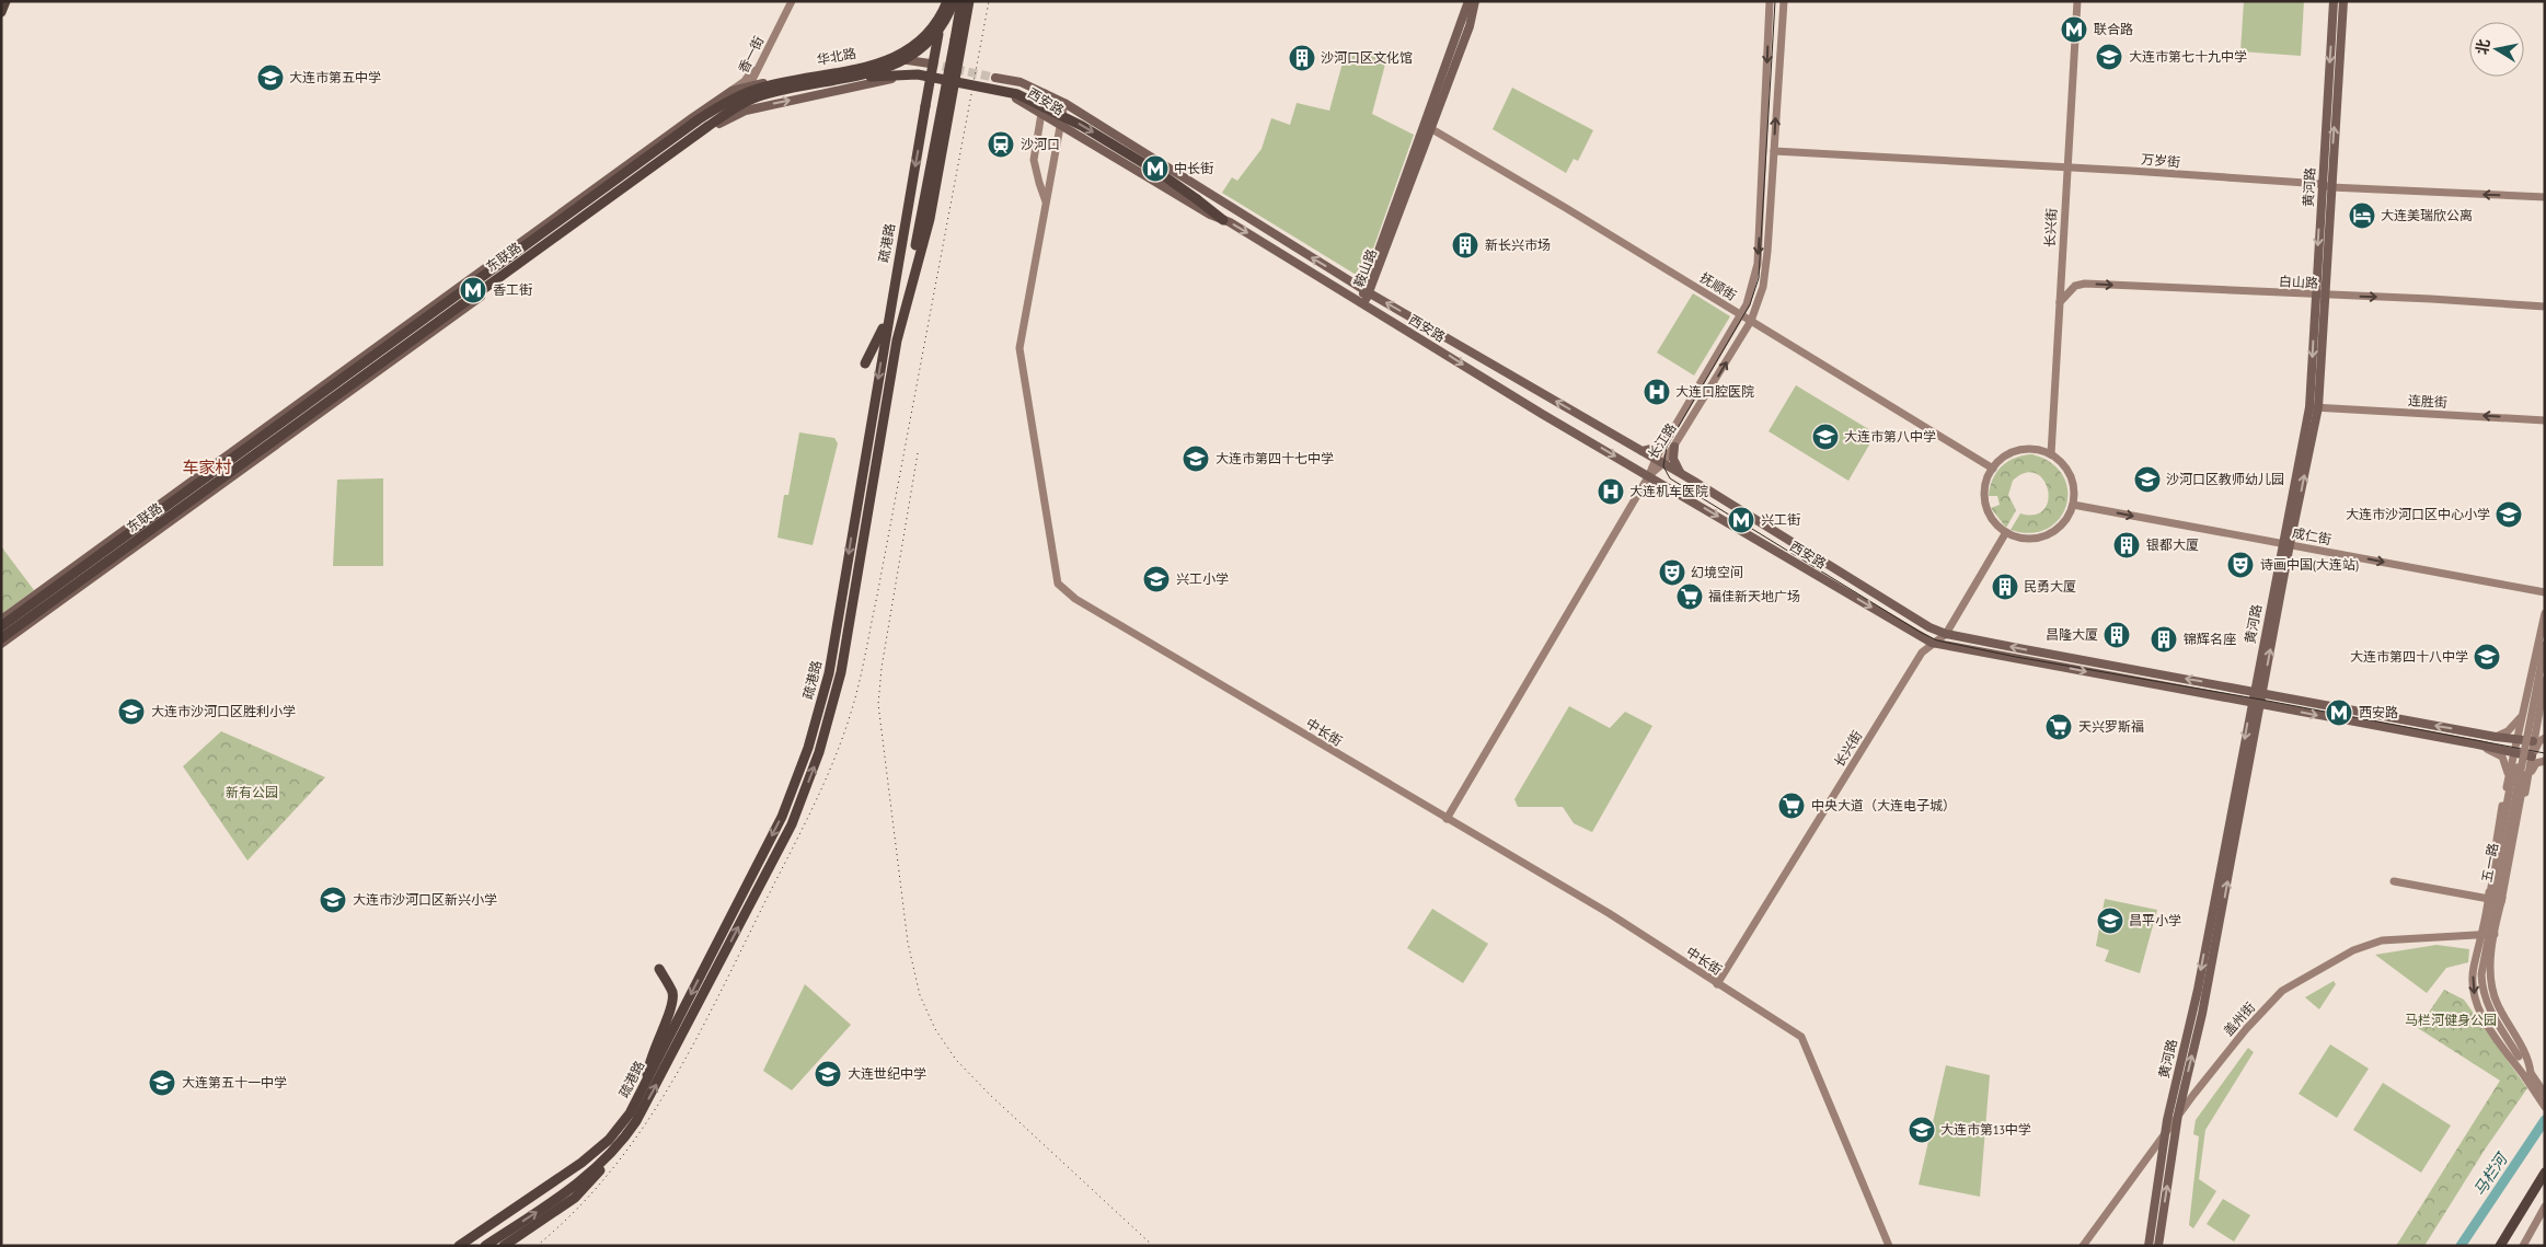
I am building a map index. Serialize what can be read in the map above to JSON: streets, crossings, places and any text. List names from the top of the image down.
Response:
{
  "streets": {
    "highway": ["疏港路", "东联路"],
    "main road": [
      "华北路",
      "西安路",
      "黄河路",
      "鞍山路"
    ],
    "street": [
      "香一街",
      "万岁街",
      "长兴街",
      "白山路",
      "抚顺街",
      "连胜街",
      "长江路",
      "成仁街",
      "中长街",
      "五一路",
      "盖州街"
    ]
  },
  "crossings": [
    ["香一街", "华北路"],
    ["西安路", "黄河路"],
    ["西安路", "长兴街"],
    ["西安路", "鞍山路"],
    ["西安路", "长江路"],
    ["西安路", "中长街"],
    ["万岁街", "黄河路"],
    ["万岁街", "长兴街"],
    ["万岁街", "长江路"],
    ["黄河路", "白山路"],
    ["黄河路", "连胜街"],
    ["黄河路", "成仁街"],
    ["黄河路", "盖州街"],
    ["长兴街", "白山路"],
    ["长兴街", "抚顺街"],
    ["长兴街", "成仁街"],
    ["长兴街", "中长街"],
    ["疏港路", "东联路"],
    ["鞍山路", "抚顺街"],
    ["抚顺街", "长江路"],
    ["抚顺街", "成仁街"]
  ],
  "one_way": ["白山路", "连胜街", "成仁街"],
  "districts": ["车家村"],
  "water": ["马栏河"],
  "parks": ["新有公园", "马栏河健身公园"],
  "places": {
    "metro station": [
      "联合路",
      "中长街",
      "香工街",
      "兴工街",
      "西安路"
    ],
    "school or university": [
      "大连市第七十九中学",
      "大连市第五中学",
      "大连市第八中学",
      "大连市第四十七中学",
      "沙河口区教师幼儿园",
      "大连市沙河口区中心小学",
      "兴工小学",
      "大连市第四十八中学",
      "大连市沙河口区胜利小学",
      "大连市沙河口区新兴小学",
      "昌平小学",
      "大连世纪中学",
      "大连第五十一中学",
      "大连市第13中学"
    ],
    "building": [
      "沙河口区文化馆",
      "新长兴市场",
      "银都大厦",
      "民勇大厦",
      "昌隆大厦",
      "锦辉名座"
    ],
    "station": ["沙河口"],
    "hotel": ["大连美瑞欣公离"],
    "hospital": ["大连口腔医院", "大连机车医院"],
    "theatre": ["诗画中国(大连站)", "幻境空间"],
    "supermarket": ["福佳新天地广场", "天兴罗斯福", "中央大道（大连电子城）"]
  },
  "north": "left"
}
